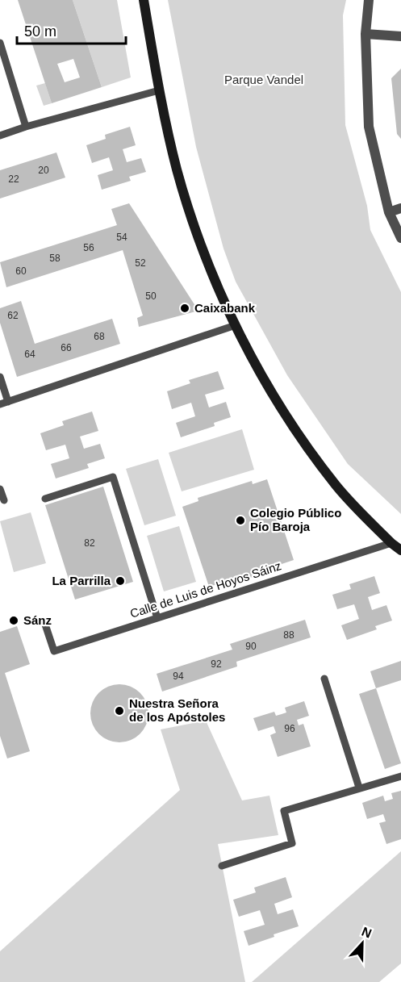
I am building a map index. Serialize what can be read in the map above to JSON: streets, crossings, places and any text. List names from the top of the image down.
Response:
{
  "streets": {
    "lane": ["Calle de Luis de Hoyos Sáinz"]
  },
  "parks": ["Parque Vandel"],
  "places": [
    "Caixabank",
    "Colegio Público Pío Baroja",
    "La Parrilla",
    "Sánz",
    "Nuestra Señora de los Apóstoles"
  ],
  "house_numbers": [
    "20",
    "22",
    "54",
    "56",
    "58",
    "52",
    "60",
    "50",
    "62",
    "68",
    "66",
    "64",
    "82",
    "88",
    "90",
    "92",
    "94",
    "96"
  ],
  "scale_bar": "50 m",
  "north": "top"
}
